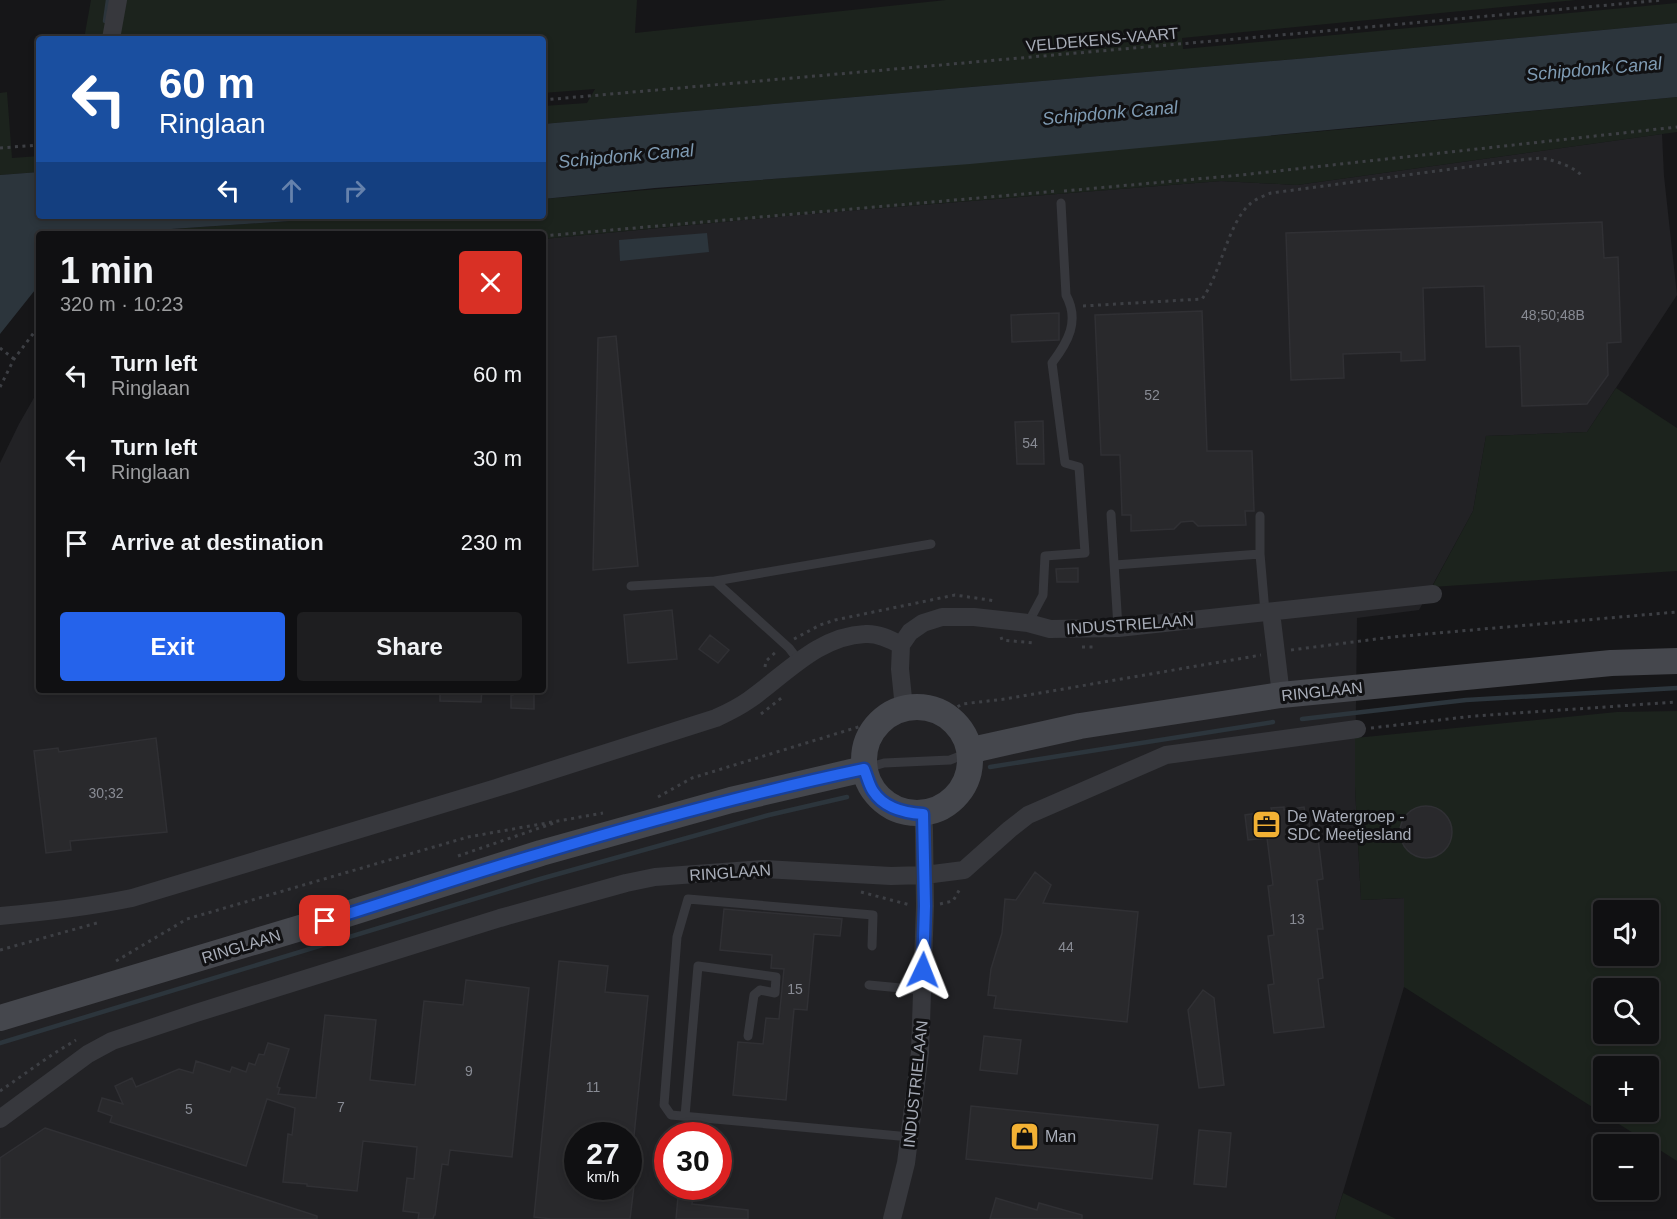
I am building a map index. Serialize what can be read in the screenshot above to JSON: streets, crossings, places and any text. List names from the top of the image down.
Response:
{
  "streets": {
    "main road": ["RINGLAAN"],
    "street": ["INDUSTRIELAAN"],
    "path": ["VELDEKENS-VAART"]
  },
  "crossings": [
    ["INDUSTRIELAAN", "RINGLAAN"]
  ],
  "water": ["Schipdonk Canal"],
  "places": {
    "office": ["De Watergroep - SDC Meetjesland"],
    "shop": ["Man"]
  },
  "house_numbers": [
    "48;50;48B",
    "52",
    "54",
    "30;32",
    "13",
    "44",
    "15",
    "9",
    "11",
    "7",
    "5"
  ],
  "page": {
    "turn": ["60 m", "Ringlaan"],
    "heading": ["1 min", "320 m · 10:23"],
    "list": [
      {
        "name": "Turn left",
        "note": "Ringlaan",
        "value": "60 m"
      },
      {
        "name": "Turn left",
        "note": "Ringlaan",
        "value": "30 m"
      },
      {
        "name": "Arrive at destination",
        "value": "230 m"
      }
    ],
    "buttons": ["Exit", "Share"],
    "map_buttons": ["+", "−"],
    "speed": "27 km/h",
    "limit": "30"
  }
}
